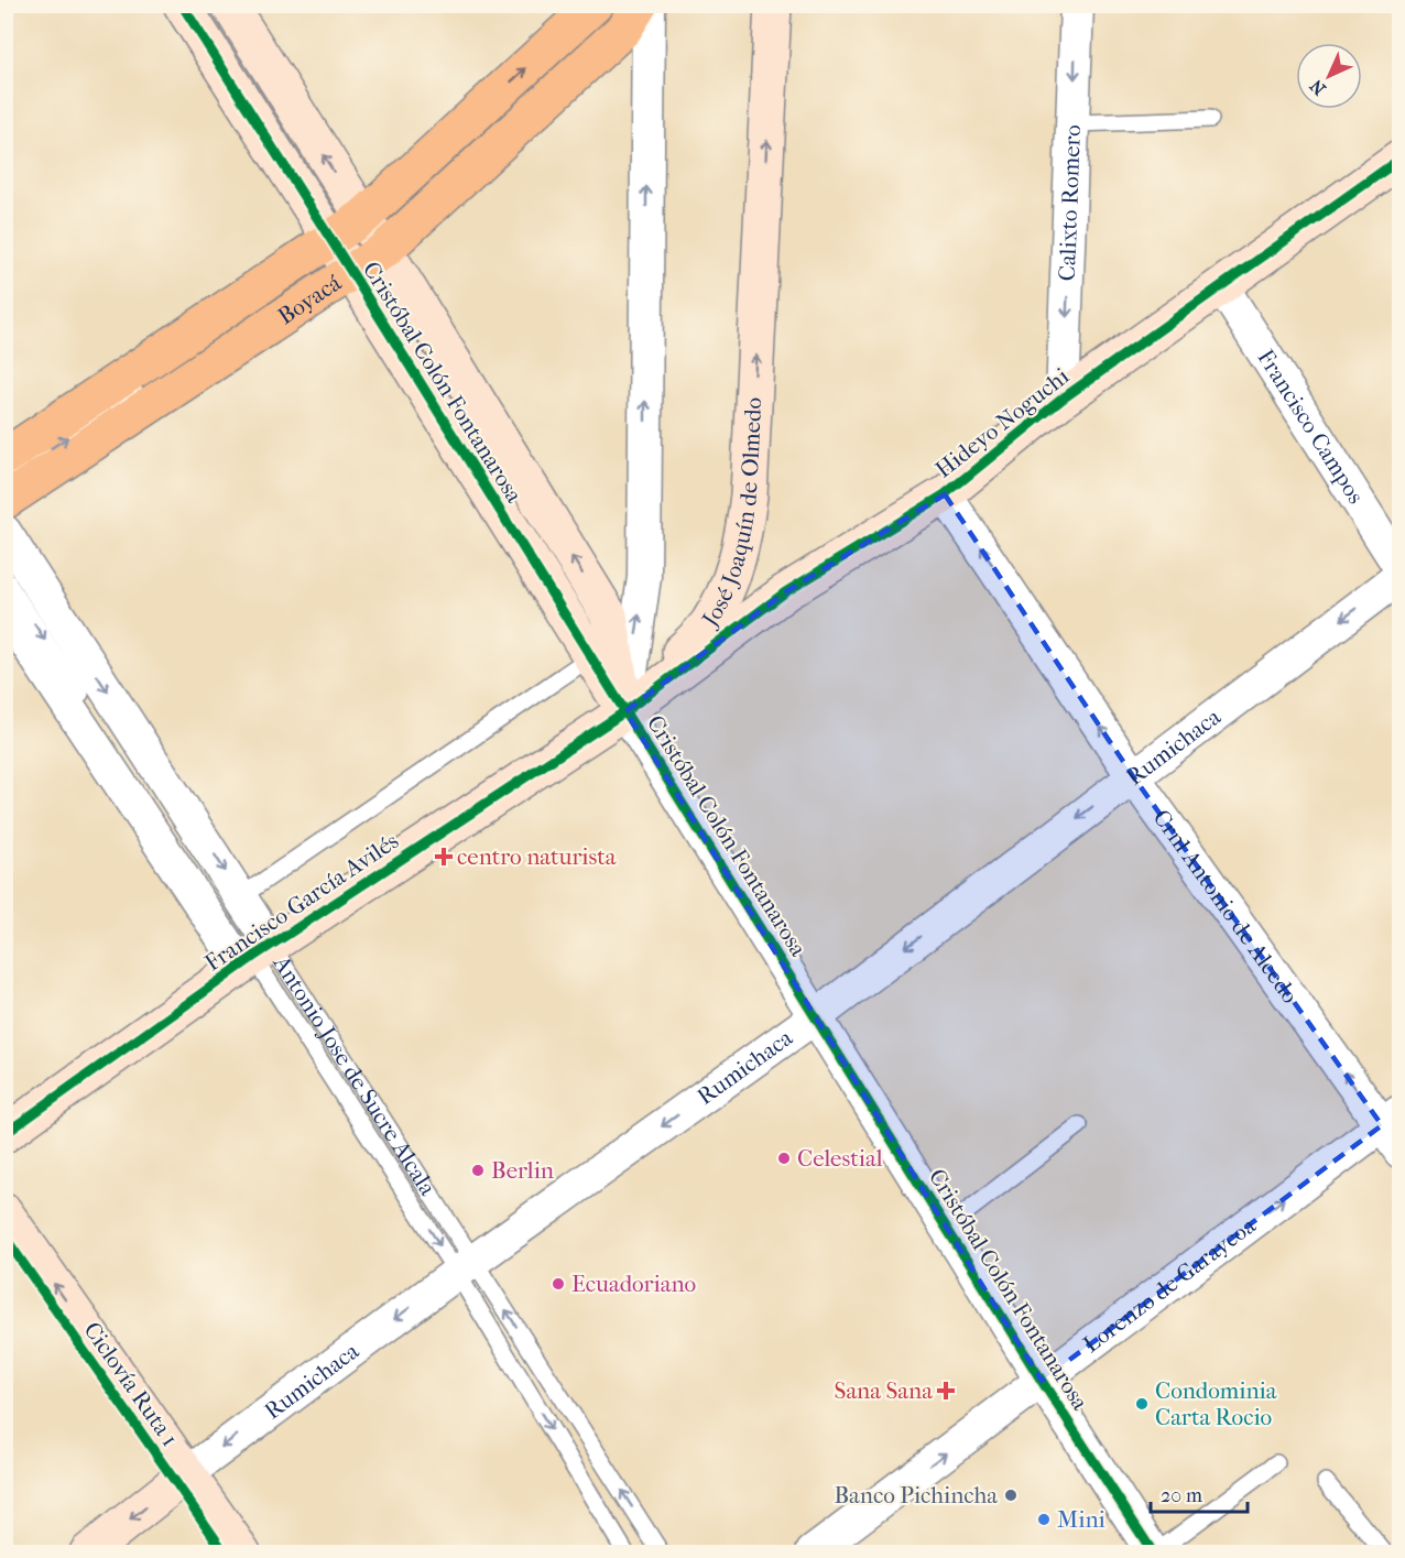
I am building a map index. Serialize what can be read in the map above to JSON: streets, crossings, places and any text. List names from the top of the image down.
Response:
{
  "streets": {
    "main road": ["Boyacá"],
    "street": [
      "Calixto Romero",
      "Cristóbal Colón Fontanarosa",
      "Hideyo Noguchi",
      "Francisco Campos",
      "José Joaquín de Olmedo",
      "Rumichaca",
      "Francisco García Avilés",
      "Crnl Antonio de Alcedo",
      "Antonio Jose de Sucre Alcala",
      "Lorenzo de Garaycoa"
    ],
    "cycle path": ["Ciclovía Ruta 1"]
  },
  "crossings": [
    ["Calixto Romero", "Hideyo Noguchi"],
    ["Boyacá", "Cristóbal Colón Fontanarosa"],
    ["Cristóbal Colón Fontanarosa", "Hideyo Noguchi"],
    ["Cristóbal Colón Fontanarosa", "José Joaquín de Olmedo"],
    ["Cristóbal Colón Fontanarosa", "Rumichaca"],
    ["Cristóbal Colón Fontanarosa", "Francisco García Avilés"],
    ["Cristóbal Colón Fontanarosa", "Lorenzo de Garaycoa"],
    ["Hideyo Noguchi", "Francisco Campos"],
    ["Hideyo Noguchi", "José Joaquín de Olmedo"],
    ["Hideyo Noguchi", "Francisco García Avilés"],
    ["Hideyo Noguchi", "Crnl Antonio de Alcedo"],
    ["José Joaquín de Olmedo", "Francisco García Avilés"],
    ["Rumichaca", "Crnl Antonio de Alcedo"],
    ["Rumichaca", "Antonio Jose de Sucre Alcala"],
    ["Francisco García Avilés", "Antonio Jose de Sucre Alcala"],
    ["Crnl Antonio de Alcedo", "Lorenzo de Garaycoa"]
  ],
  "one_way": [
    "Calixto Romero",
    "Rumichaca",
    "Crnl Antonio de Alcedo",
    "Lorenzo de Garaycoa"
  ],
  "places": {
    "health": ["centro naturista", "Sana Sana"],
    "other": [
      "Celestial",
      "Berlin",
      "Ecuadoriano",
      "Condominia Carta Rocio",
      "Banco Pichincha",
      "Mini"
    ]
  },
  "scale_bar": "20 m",
  "north": "bottom left"
}
